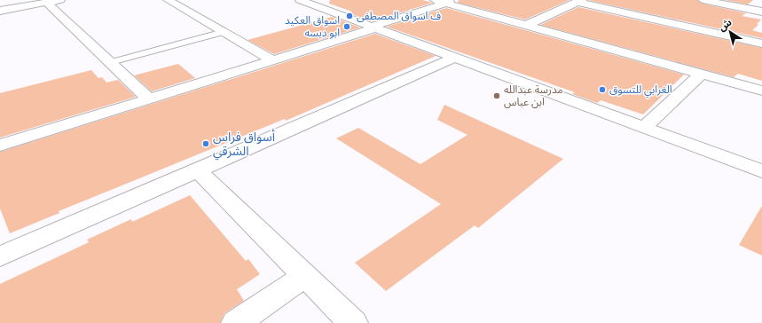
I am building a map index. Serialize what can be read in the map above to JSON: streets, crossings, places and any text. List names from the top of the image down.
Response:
{
  "places": [
    "ف اسواق المصطفى",
    "اسواق العكيد ابو دبسه",
    "الغرابي للتسوق",
    "مدرسة عبدالله ابن عباس",
    "أسواق فراس الشرقي"
  ],
  "north": "top left"
}
